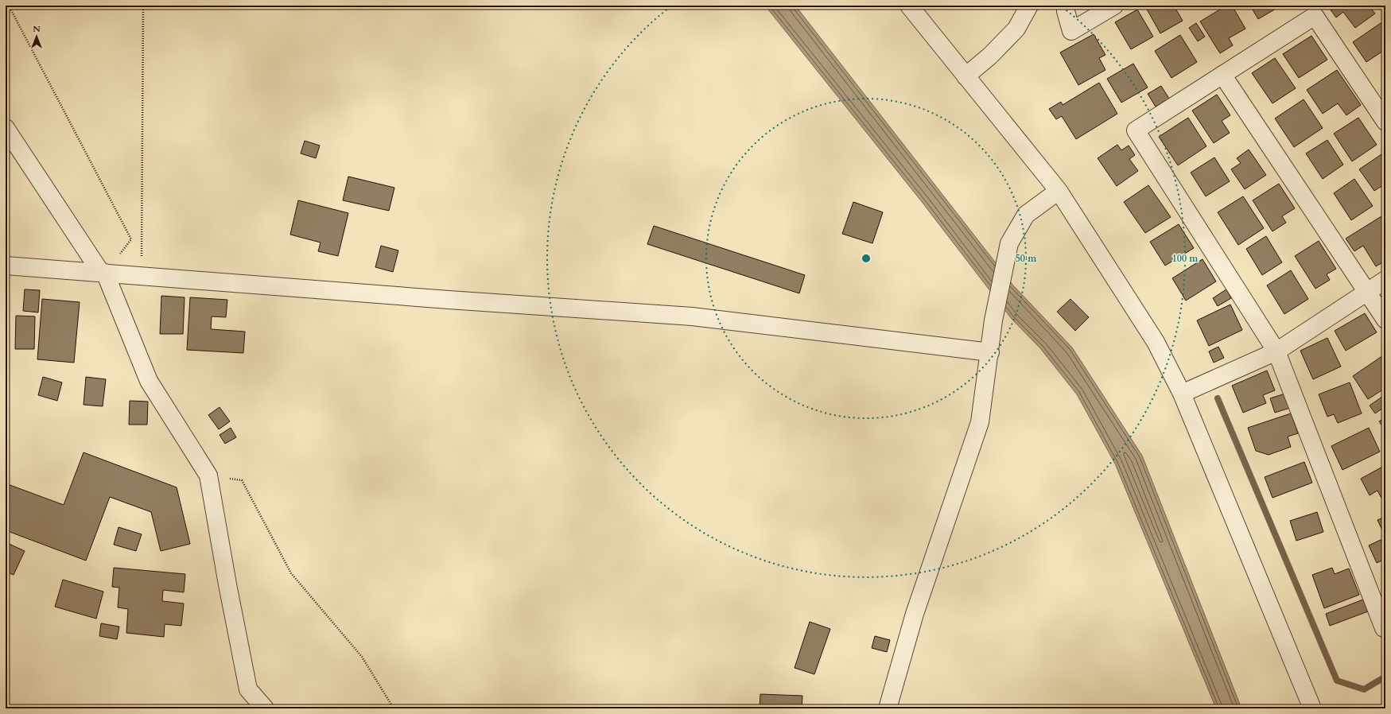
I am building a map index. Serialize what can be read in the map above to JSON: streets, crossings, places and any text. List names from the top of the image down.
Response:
{
  "north": "top",
  "rings": ["50 m", "100 m"]
}
